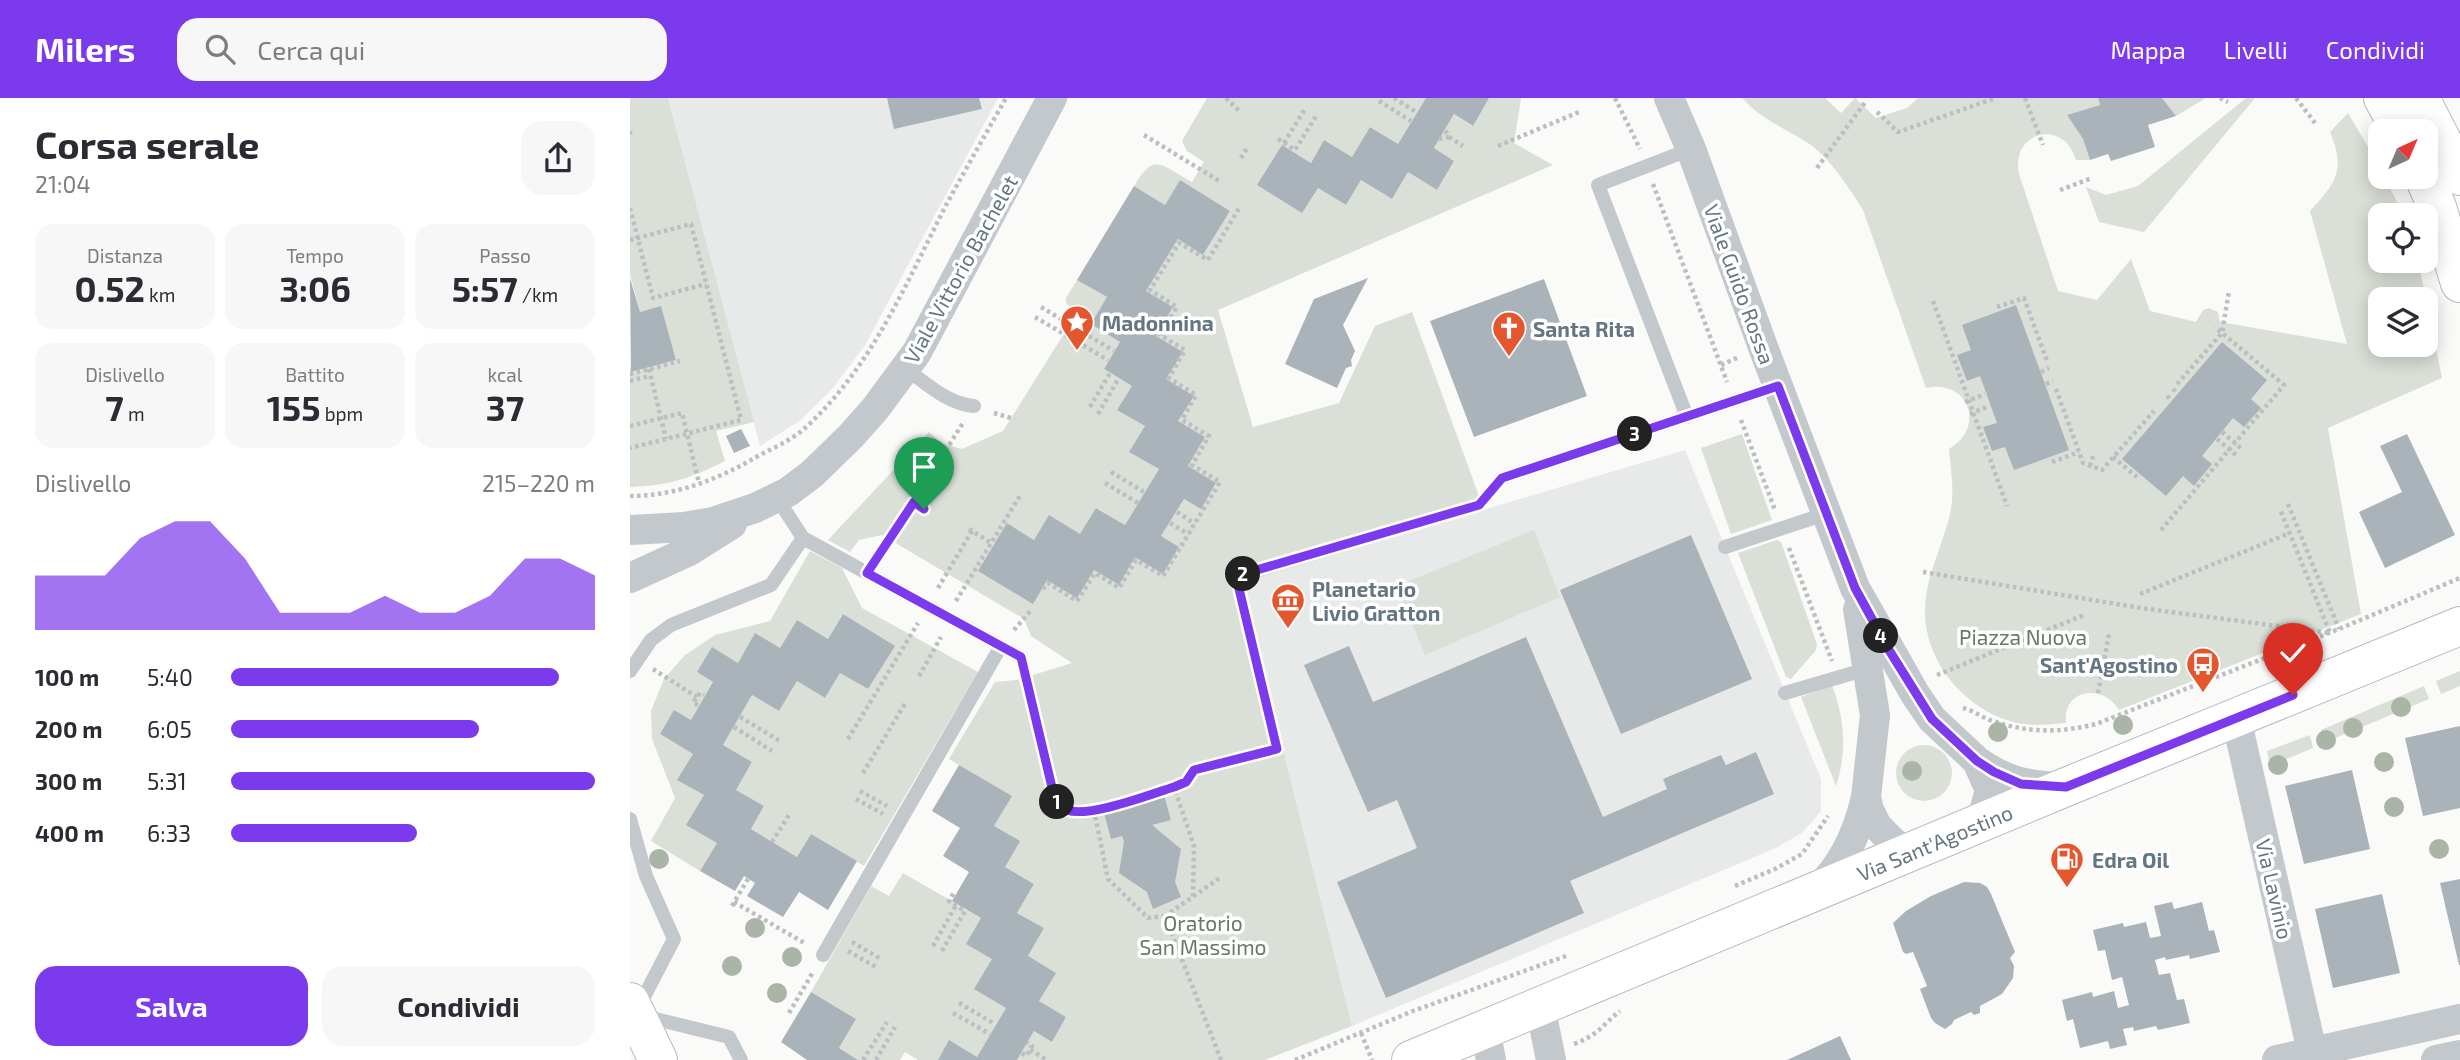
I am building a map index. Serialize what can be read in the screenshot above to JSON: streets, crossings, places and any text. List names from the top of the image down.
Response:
{
  "streets": {
    "main road": ["Via Sant'Agostino"],
    "street": ["Viale Vittorio Bachelet", "Viale Guido Rossa", "Via Lavinio"]
  },
  "crossings": [
    ["Viale Guido Rossa", "Via Sant'Agostino"],
    ["Via Sant'Agostino", "Via Lavinio"]
  ],
  "parks": ["Piazza Nuova", "Oratorio San Massimo"],
  "places": {
    "place": ["Madonnina"],
    "church": ["Santa Rita"],
    "museum": ["Planetario Livio Gratton"],
    "bus stop": ["Sant'Agostino"],
    "fuel station": ["Edra Oil"]
  },
  "north": "top right",
  "page": {
    "header": "Milers",
    "search": "Cerca qui",
    "nav": ["Mappa", "Livelli", "Condividi"],
    "heading": ["Corsa serale", "21:04"],
    "stats": [
      ["Distanza", "0.52 km"],
      ["Tempo", "3:06"],
      ["Passo", "5:57 /km"],
      ["Dislivello", "7 m"],
      ["Battito", "155 bpm"],
      ["kcal", "37"]
    ],
    "pins": [
      "3",
      "2",
      "4",
      "1"
    ],
    "chart": ["Dislivello", "215–220 m"],
    "list": [
      {
        "name": "100 m",
        "note": "5:40"
      },
      {
        "name": "200 m",
        "note": "6:05"
      },
      {
        "name": "300 m",
        "note": "5:31"
      },
      {
        "name": "400 m",
        "note": "6:33"
      }
    ],
    "buttons": ["Salva", "Condividi"]
  }
}
